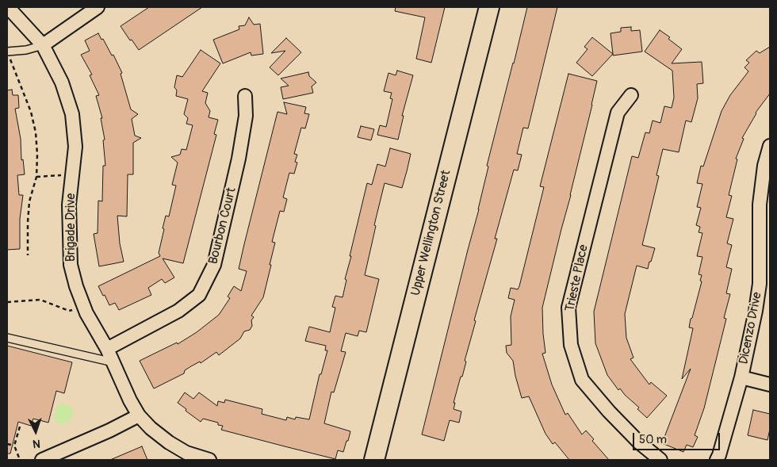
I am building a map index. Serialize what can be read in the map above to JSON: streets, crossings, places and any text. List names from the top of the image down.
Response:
{
  "streets": {
    "main road": ["Upper Wellington Street"],
    "street": [
      "Bourbon Court",
      "Brigade Drive",
      "Trieste Place",
      "Dicenzo Drive"
    ]
  },
  "crossings": [
    ["Bourbon Court", "Brigade Drive"]
  ],
  "scale_bar": "50 m",
  "north": "bottom"
}
